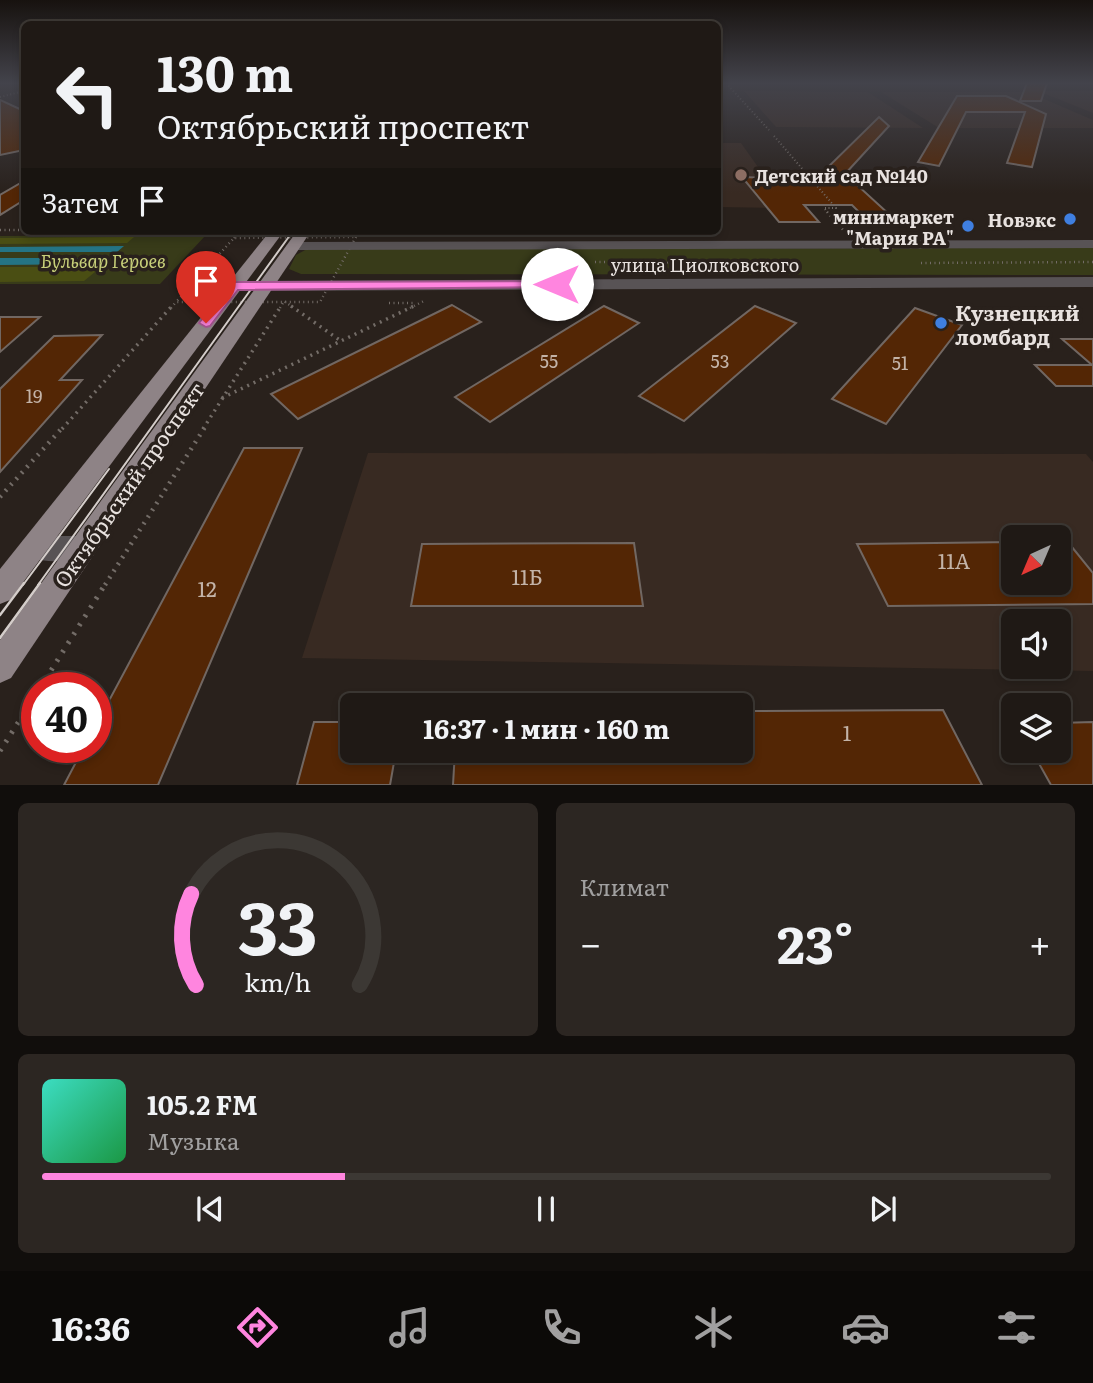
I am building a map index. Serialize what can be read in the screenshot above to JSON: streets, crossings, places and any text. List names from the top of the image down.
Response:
{
  "streets": {
    "main road": ["Октябрьский проспект"],
    "street": ["улица Циолковского"]
  },
  "crossings": [
    ["улица Циолковского", "Октябрьский проспект"]
  ],
  "parks": ["Бульвар Героев"],
  "places": [
    "Детский сад №140",
    "Новэкс",
    "минимаркет \"Мария РА\"",
    "Кузнецкий ломбард"
  ],
  "house_numbers": [
    "55",
    "53",
    "51",
    "19",
    "11А",
    "11Б",
    "12",
    "1"
  ],
  "north": "bottom left",
  "page": {
    "turn": ["130 m", "Октябрьский проспект"],
    "then": "Затем",
    "limit": "40",
    "trip": "16:37 · 1 мин · 160 m",
    "tile": "Климат",
    "heat": ["−", "23°", "+"],
    "song": ["105.2 FM", "Музыка"],
    "tabs": "16:36",
    "gauge": ["33", "km/h"]
  }
}
